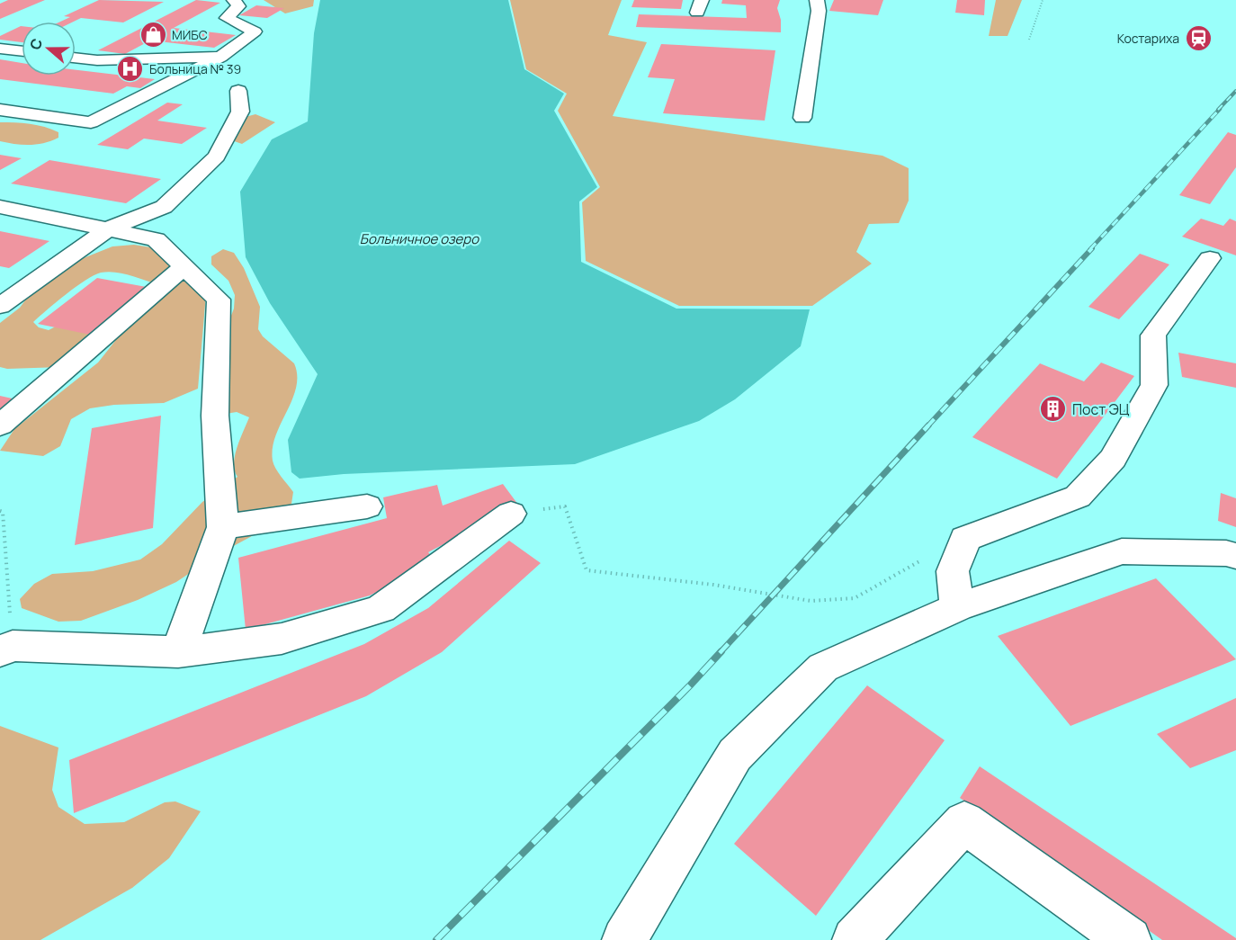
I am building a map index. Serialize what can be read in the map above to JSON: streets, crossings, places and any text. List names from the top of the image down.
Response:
{
  "water": ["Больничное озеро"],
  "places": {
    "shop": ["МИБС"],
    "station": ["Костариха"],
    "hospital": ["Больница № 39"],
    "building": ["Пост ЭЦ"]
  },
  "north": "left"
}
